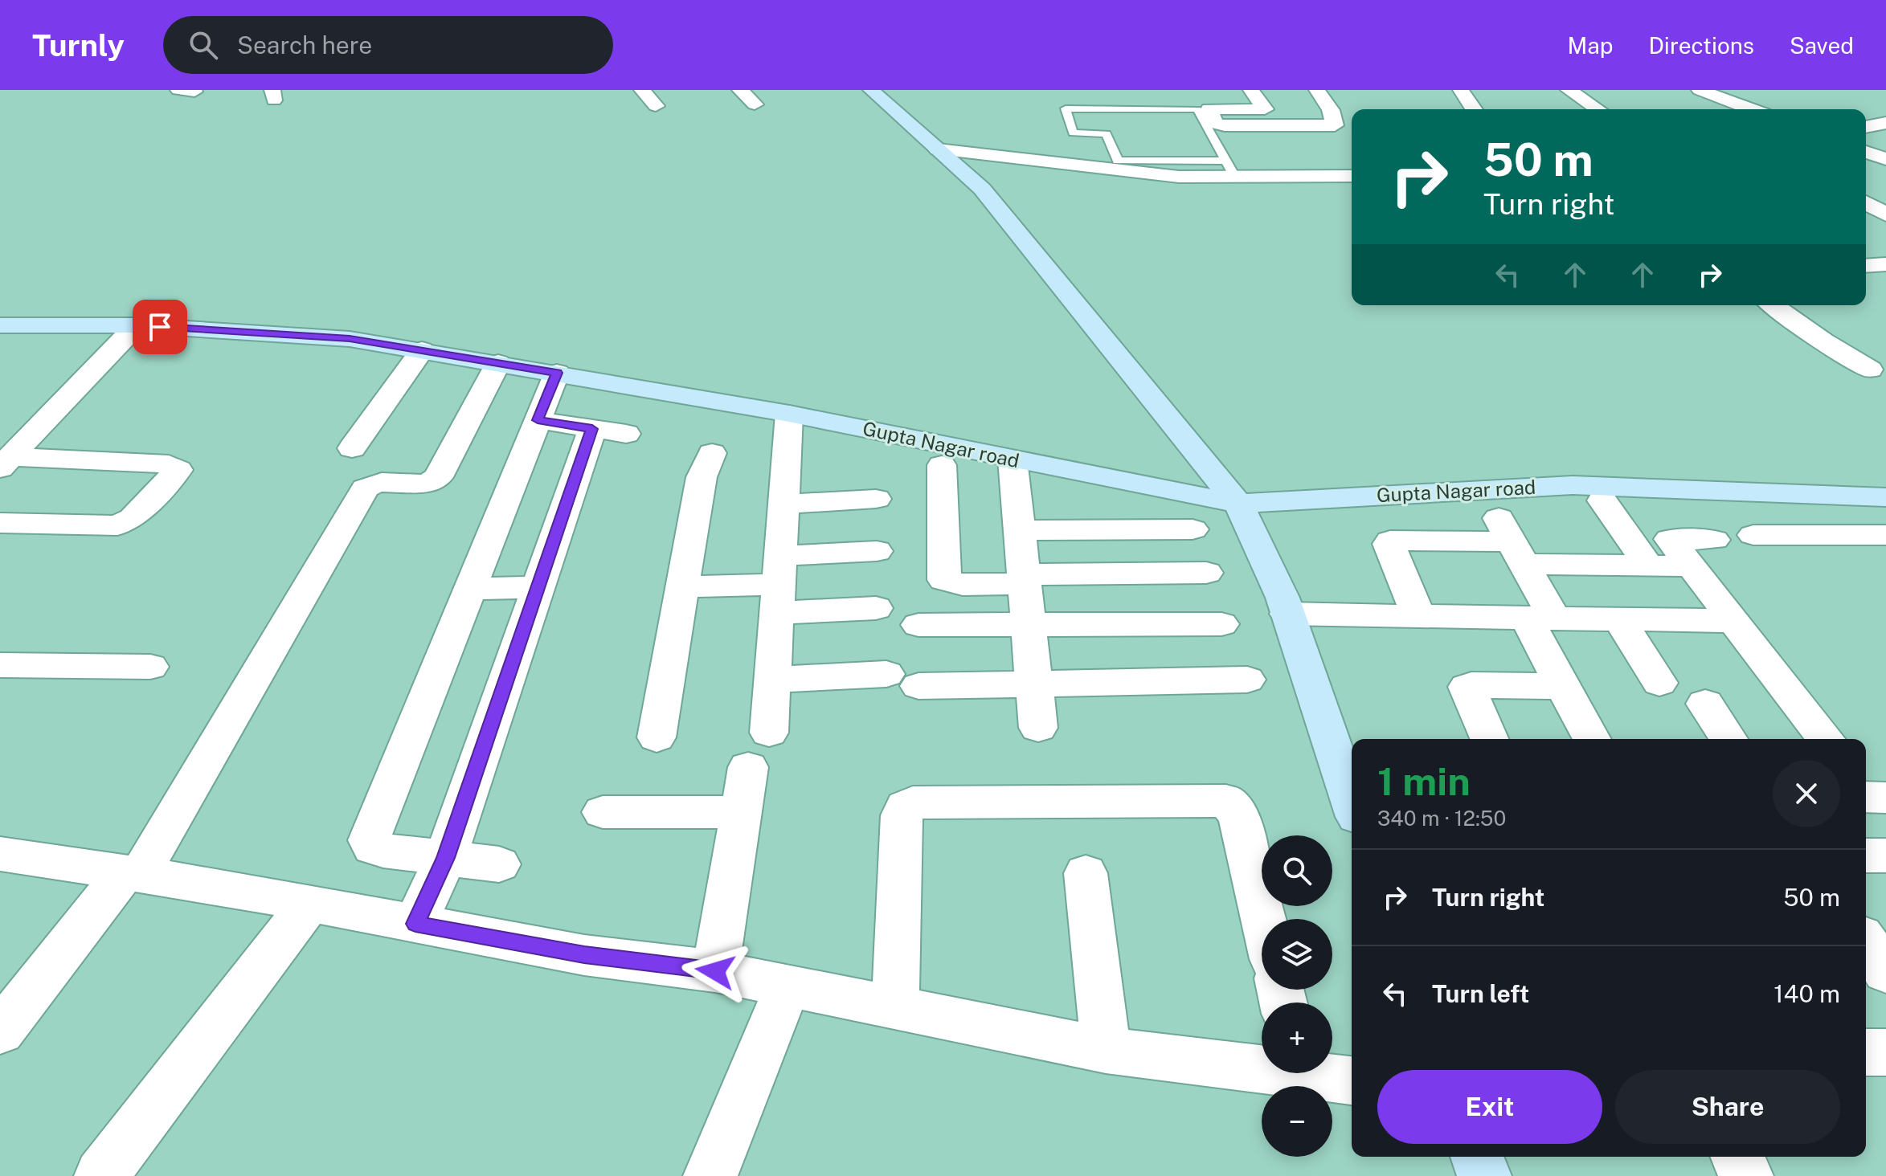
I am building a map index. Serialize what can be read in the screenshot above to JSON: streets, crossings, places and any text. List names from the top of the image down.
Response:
{
  "streets": {
    "street": ["Gupta Nagar road"]
  },
  "page": {
    "header": "Turnly",
    "search": "Search here",
    "nav": ["Map", "Directions", "Saved"],
    "turn": ["50 m", "Turn right"],
    "heading": ["1 min", "340 m · 12:50"],
    "map_buttons": ["+", "−"],
    "list": [
      {
        "name": "Turn right",
        "value": "50 m"
      },
      {
        "name": "Turn left",
        "value": "140 m"
      }
    ],
    "buttons": ["Exit", "Share"]
  }
}
